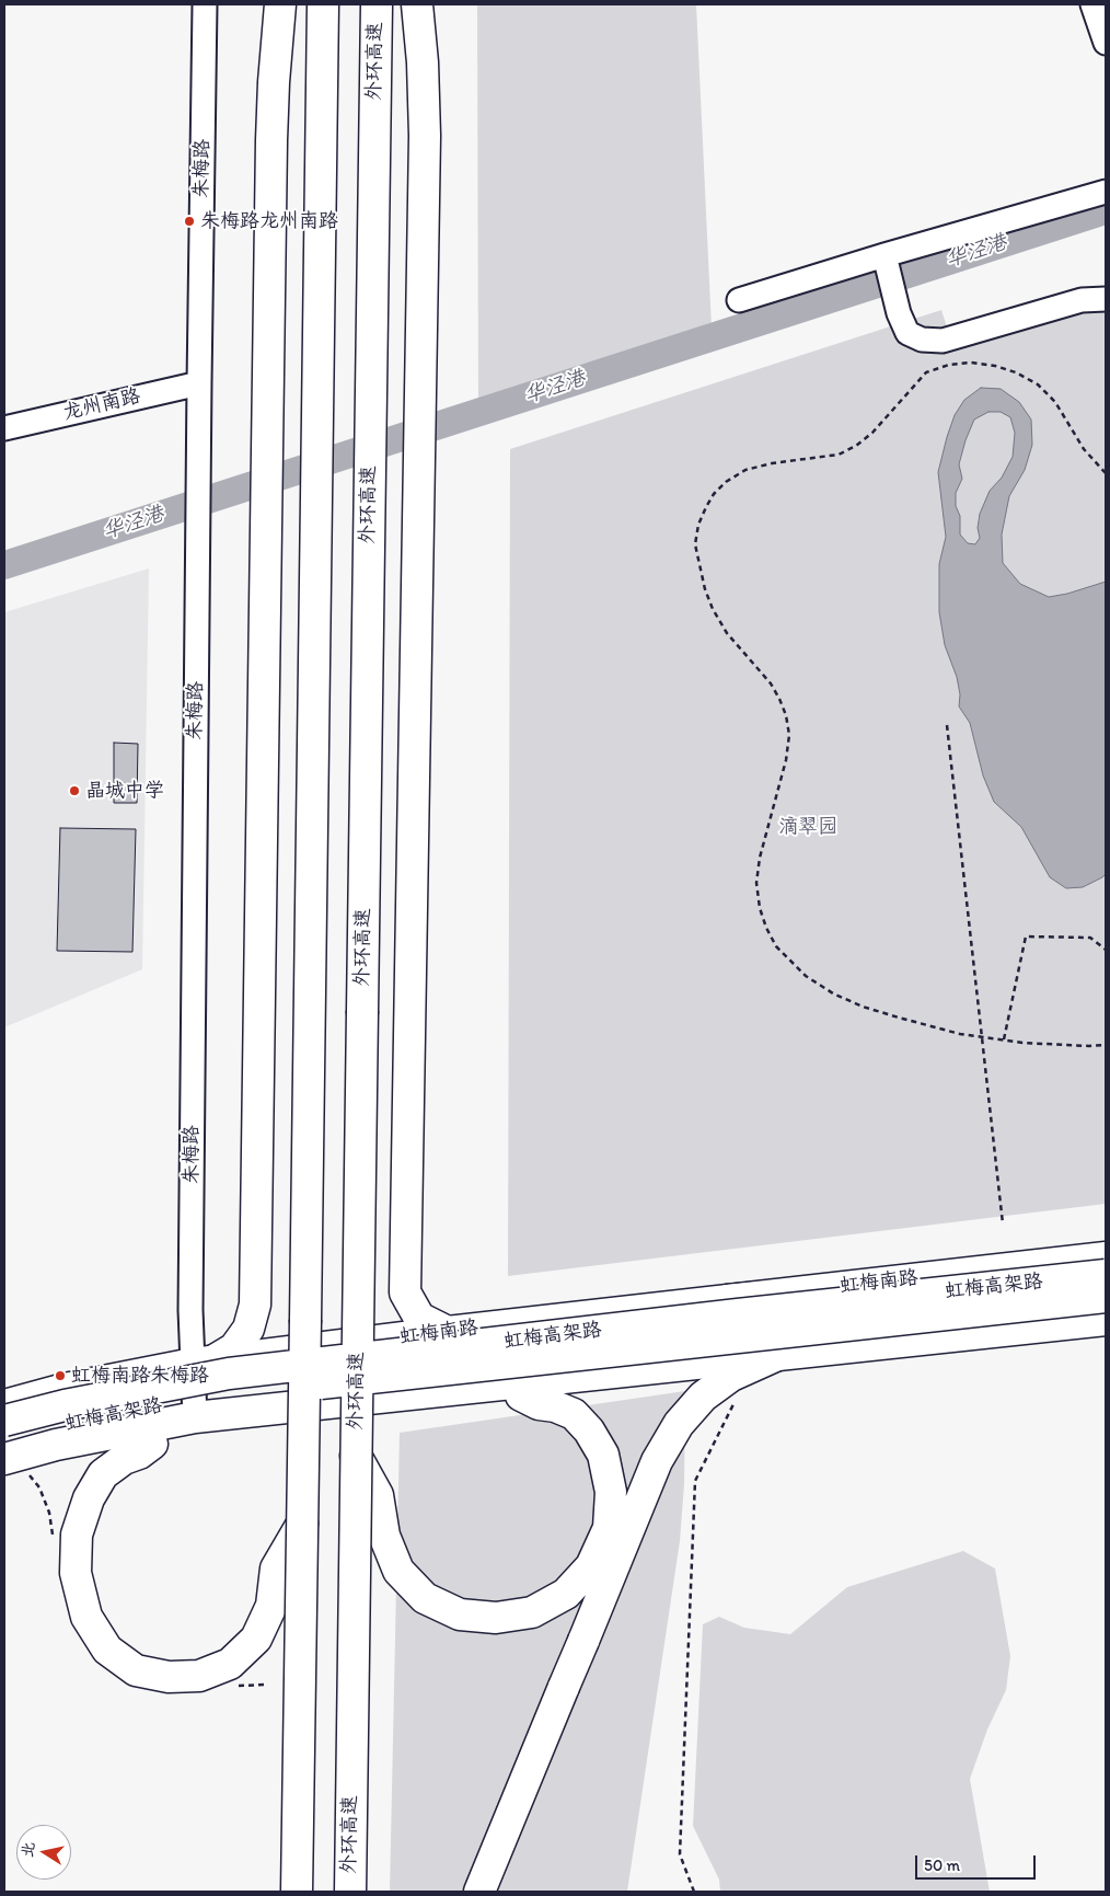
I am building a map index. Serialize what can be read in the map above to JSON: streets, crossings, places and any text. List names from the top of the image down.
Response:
{
  "streets": {
    "main road": ["外环高速", "虹梅南路", "虹梅高架路"],
    "street": ["朱梅路", "龙州南路"]
  },
  "crossings": [
    ["朱梅路", "龙州南路"],
    ["朱梅路", "虹梅南路"]
  ],
  "water": ["华泾港"],
  "parks": ["滴翠园"],
  "places": ["朱梅路龙州南路", "晶城中学", "虹梅南路朱梅路"],
  "scale_bar": "50 m",
  "north": "left"
}
